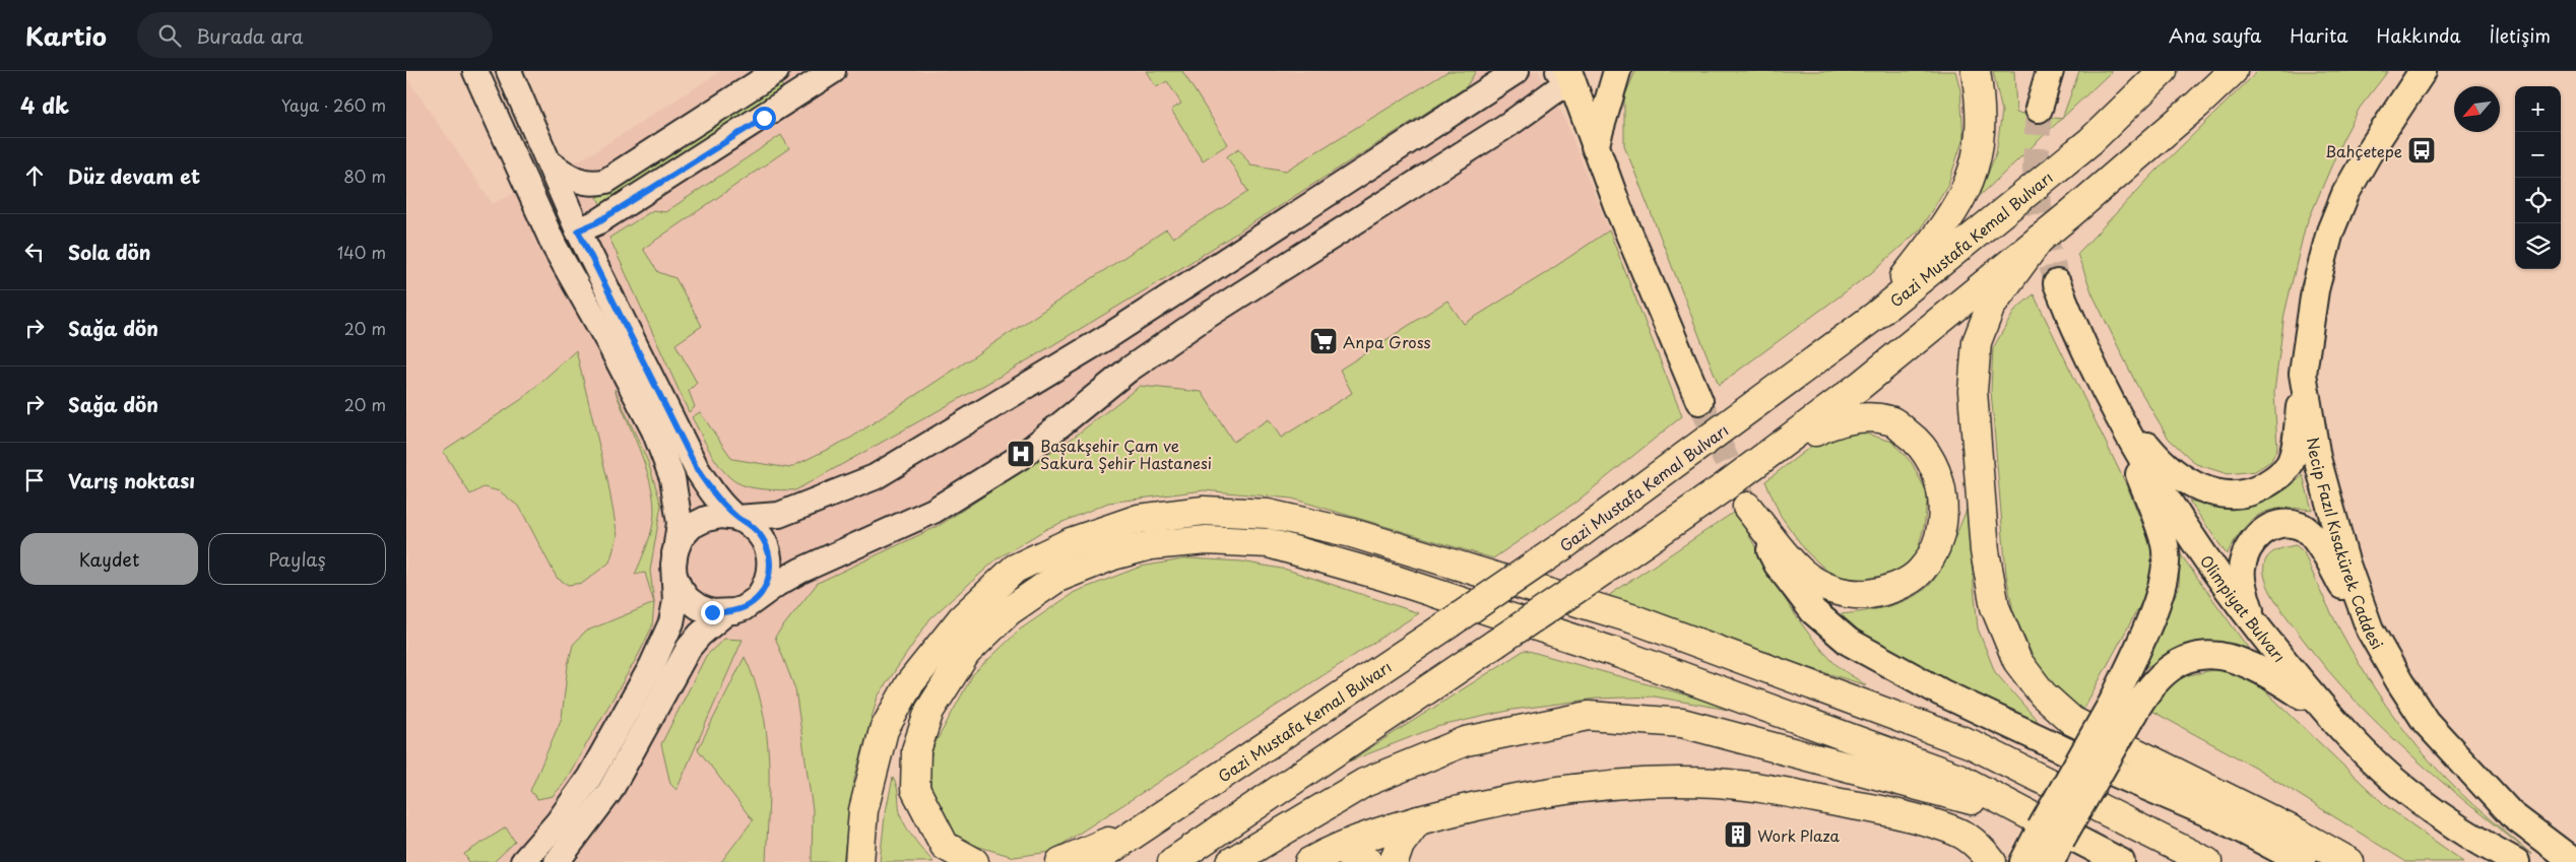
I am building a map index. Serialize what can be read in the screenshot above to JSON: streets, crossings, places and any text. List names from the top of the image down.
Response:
{
  "streets": {
    "highway": ["Gazi Mustafa Kemal Bulvarı"],
    "main road": ["Necip Fazıl Kısakürek Caddesi", "Olimpiyat Bulvarı"]
  },
  "places": {
    "bus stop": ["Bahçetepe"],
    "supermarket": ["Anpa Gross"],
    "hospital": ["Başakşehir Çam ve Sakura Şehir Hastanesi"],
    "building": ["Work Plaza"]
  },
  "north": "bottom left",
  "page": {
    "header": "Kartio",
    "search": "Burada ara",
    "nav": [
      "Ana sayfa",
      "Harita",
      "Hakkında",
      "İletişim"
    ],
    "heading": ["4 dk", "Yaya · 260 m"],
    "map_buttons": ["+", "−"],
    "list": [
      ["Düz devam et", "80 m"],
      ["Sola dön", "140 m"],
      ["Sağa dön", "20 m"],
      ["Sağa dön", "20 m"],
      "Varış noktası"
    ],
    "buttons": ["Kaydet", "Paylaş"]
  }
}
